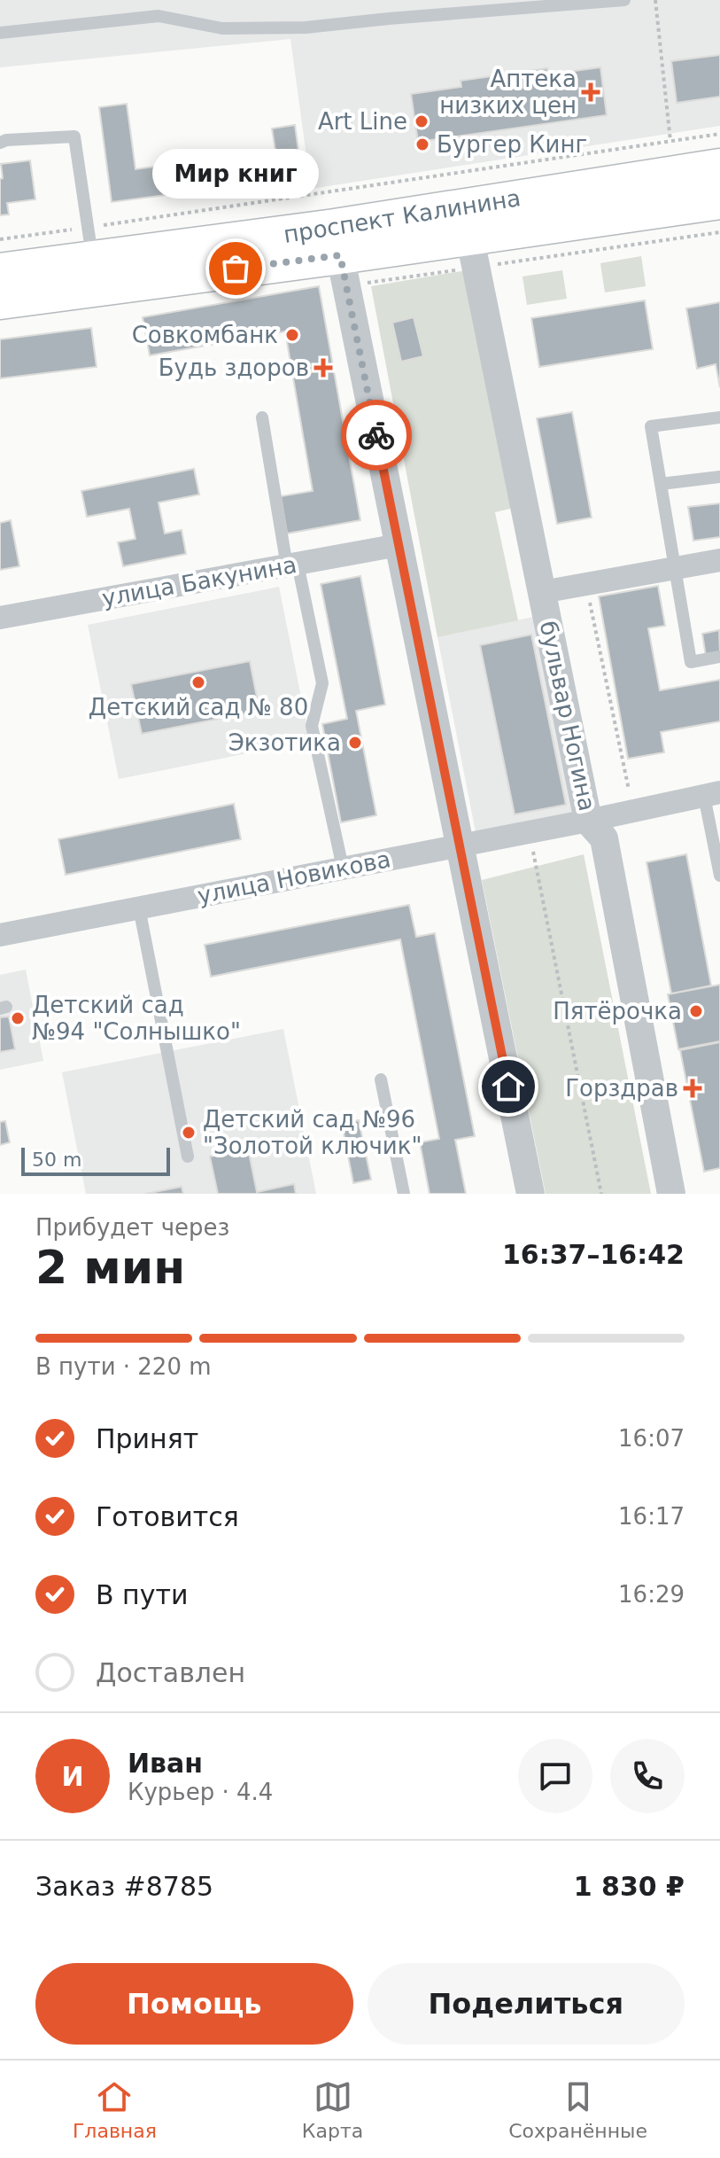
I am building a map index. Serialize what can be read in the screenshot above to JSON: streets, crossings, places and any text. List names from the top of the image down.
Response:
{
  "streets": {
    "main road": ["проспект Калинина"],
    "street": ["улица Бакунина", "бульвар Ногина", "улица Новикова"]
  },
  "crossings": [
    ["проспект Калинина", "бульвар Ногина"],
    ["бульвар Ногина", "улица Новикова"]
  ],
  "places": {
    "health": ["Аптека низких цен", "Будь здоров", "Горздрав"],
    "other": [
      "Art Line",
      "Бургер Кинг",
      "Мир книг",
      "Совкомбанк",
      "Детский сад № 80",
      "Экзотика",
      "Пятёрочка",
      "Детский сад №94 \"Солнышко\"",
      "Детский сад №96 \"Золотой ключик\""
    ]
  },
  "scale_bar": "50 m",
  "page": {
    "bubble": "Мир книг",
    "scale": "50 m",
    "heading": ["2 мин", "Прибудет через", "16:37–16:42"],
    "panel": [
      "Иван",
      "Курьер · 4.4",
      "Заказ #8785",
      "1 830 ₽"
    ],
    "bar": "В пути · 220 m",
    "list": [
      ["Принят", "16:07"],
      ["Готовится", "16:17"],
      ["В пути", "16:29"],
      "Доставлен"
    ],
    "round": "И",
    "buttons": ["Помощь", "Поделиться"],
    "tabs": ["Главная", "Карта", "Сохранённые"]
  }
}
